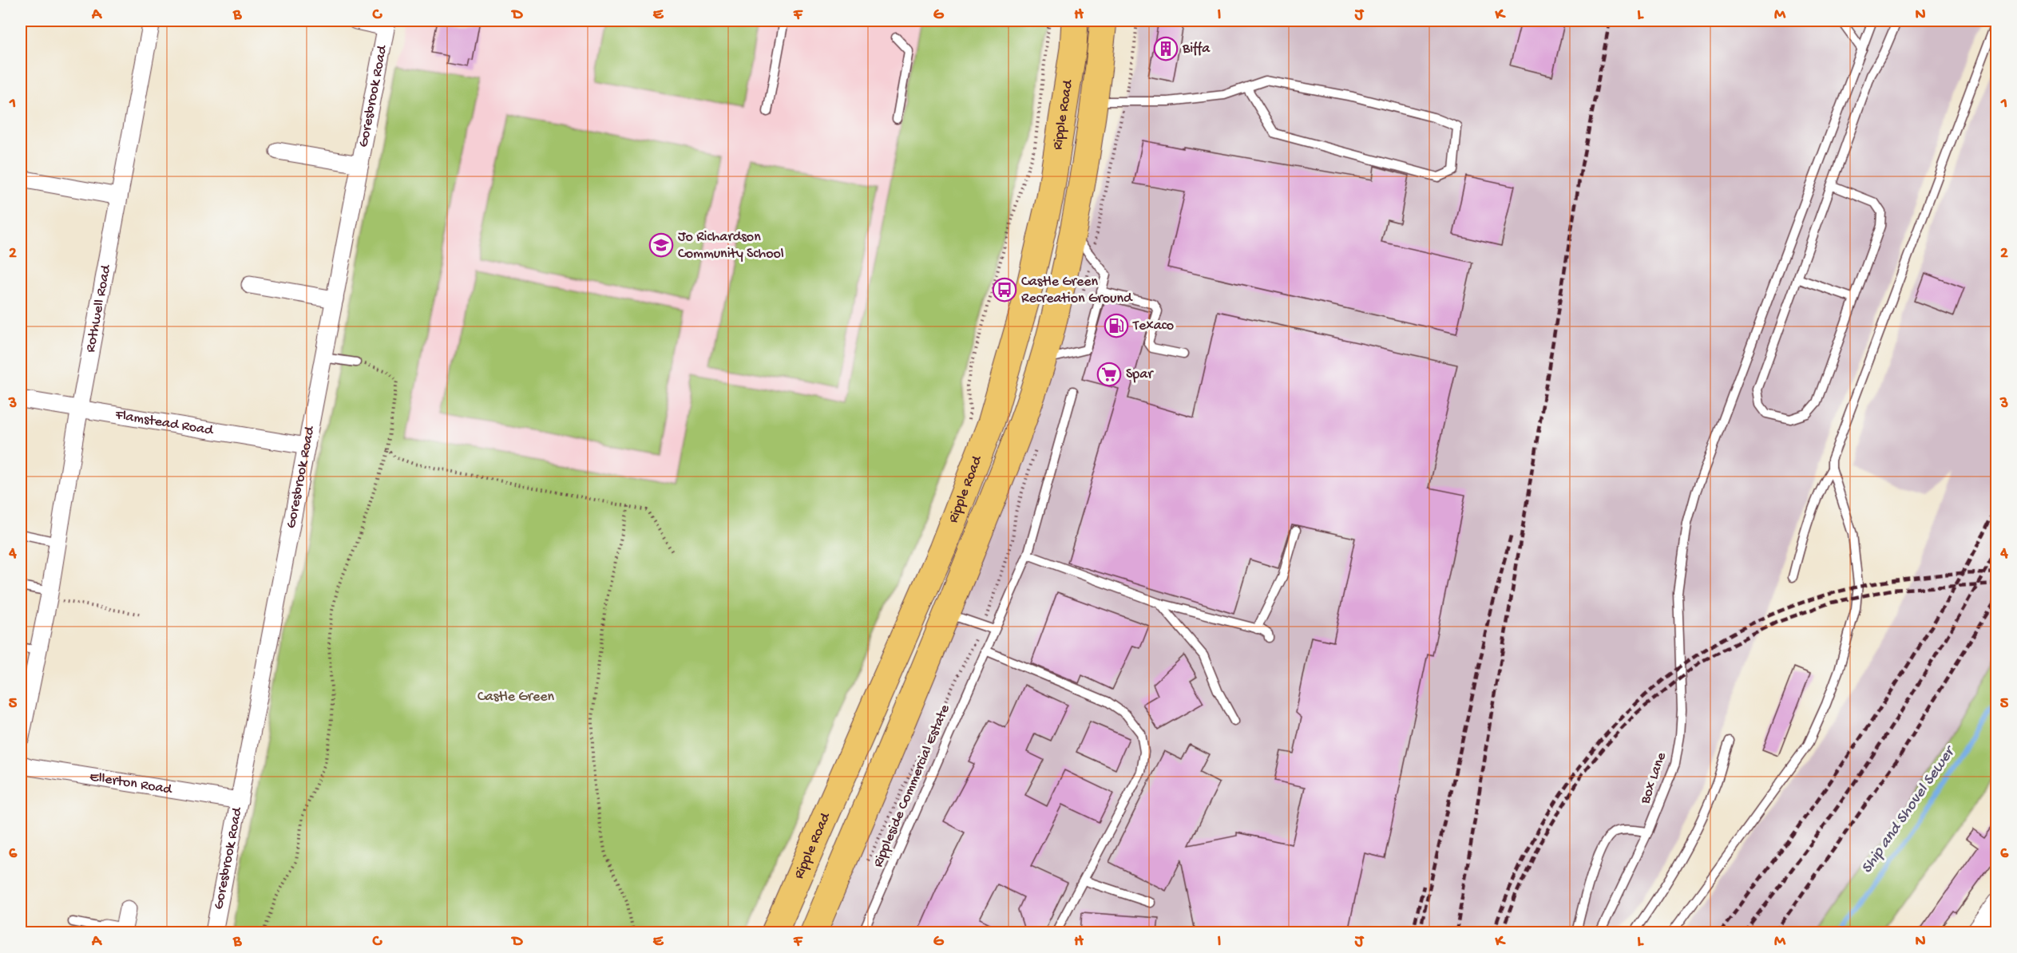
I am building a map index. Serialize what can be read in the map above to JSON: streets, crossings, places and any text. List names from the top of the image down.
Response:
{
  "streets": {
    "highway": ["Ripple Road"],
    "street": [
      "Goresbrook Road",
      "Rothwell Road",
      "Flamstead Road",
      "Ellerton Road"
    ],
    "lane": ["Box Lane", "Rippleside Commercial Estate"]
  },
  "crossings": [
    ["Goresbrook Road", "Flamstead Road"],
    ["Goresbrook Road", "Ellerton Road"],
    ["Rothwell Road", "Flamstead Road"]
  ],
  "water": ["Ship and Shovel Sewer"],
  "parks": ["Castle Green"],
  "places": {
    "building": ["Biffa"],
    "school or university": ["Jo Richardson Community School"],
    "bus stop": ["Castle Green Recreation Ground"],
    "fuel station": ["Texaco"],
    "supermarket": ["Spar"]
  },
  "grid": {
    "columns": [
      "A",
      "B",
      "C",
      "D",
      "E",
      "F",
      "G",
      "H",
      "I",
      "J",
      "K",
      "L",
      "M",
      "N"
    ],
    "rows": [
      "1",
      "2",
      "3",
      "4",
      "5",
      "6"
    ]
  }
}
